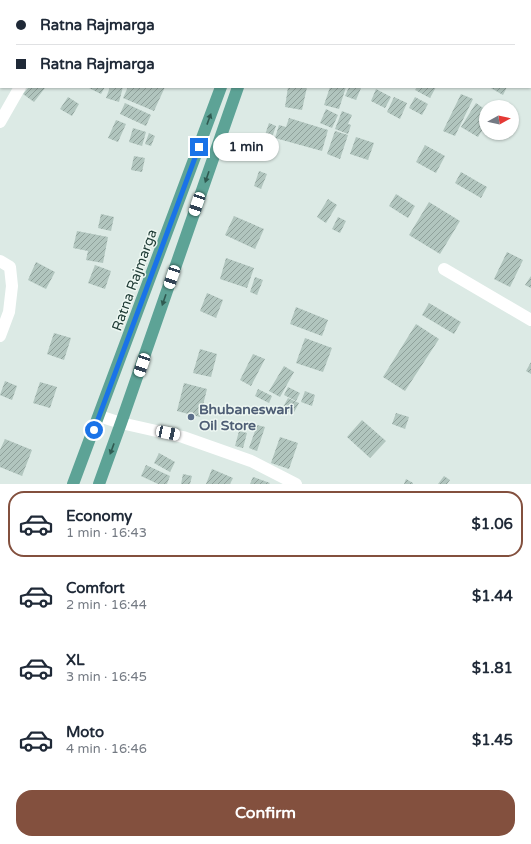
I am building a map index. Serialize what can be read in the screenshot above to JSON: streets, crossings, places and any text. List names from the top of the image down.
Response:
{
  "streets": {
    "main road": ["Ratna Rajmarga"]
  },
  "places": ["Bhubaneswari Oil Store"],
  "north": "right",
  "page": {
    "banner": ["Ratna Rajmarga", "Ratna Rajmarga"],
    "bubble": "1 min",
    "list": [
      {
        "name": "Economy",
        "note": "1 min · 16:43",
        "value": "$1.06"
      },
      {
        "name": "Comfort",
        "note": "2 min · 16:44",
        "value": "$1.44"
      },
      {
        "name": "XL",
        "note": "3 min · 16:45",
        "value": "$1.81"
      },
      {
        "name": "Moto",
        "note": "4 min · 16:46",
        "value": "$1.45"
      }
    ],
    "buttons": "Confirm"
  }
}
